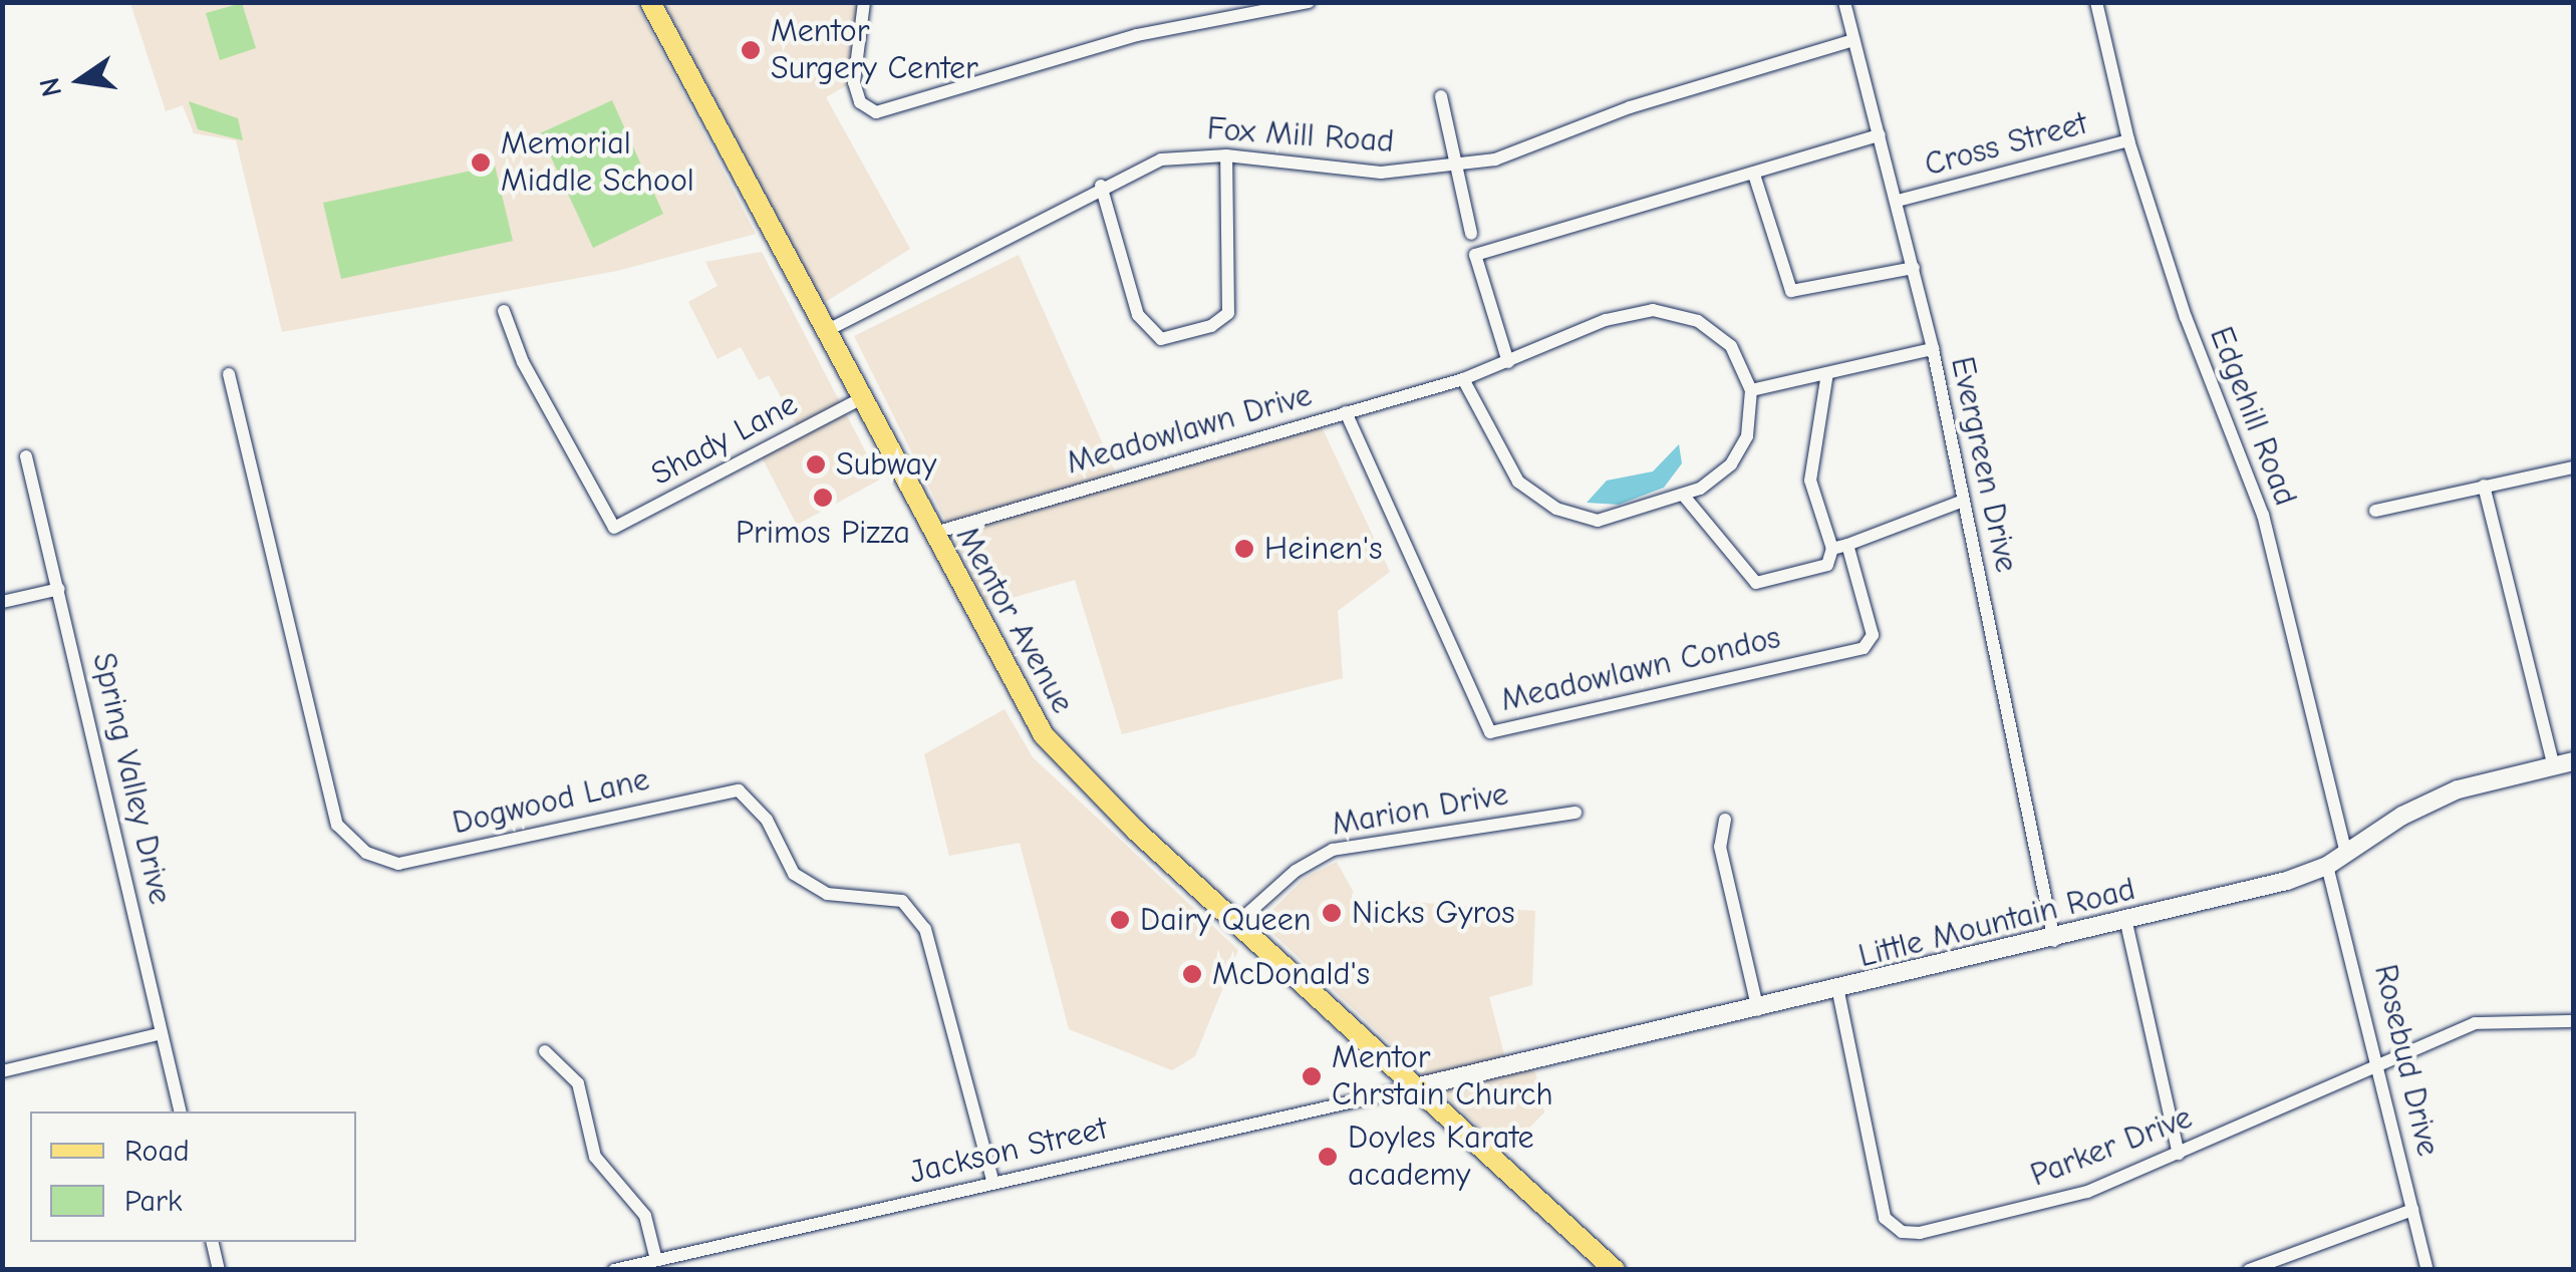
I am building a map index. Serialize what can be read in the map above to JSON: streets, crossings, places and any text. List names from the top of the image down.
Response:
{
  "streets": {
    "main road": ["Mentor Avenue"],
    "street": [
      "Fox Mill Road",
      "Cross Street",
      "Edgehill Road",
      "Meadowlawn Drive",
      "Shady Lane",
      "Evergreen Drive",
      "Meadowlawn Condos",
      "Spring Valley Drive",
      "Dogwood Lane",
      "Marion Drive",
      "Little Mountain Road",
      "Rosebud Drive",
      "Parker Drive",
      "Jackson Street"
    ]
  },
  "crossings": [
    ["Fox Mill Road", "Evergreen Drive"],
    ["Fox Mill Road", "Mentor Avenue"],
    ["Cross Street", "Edgehill Road"],
    ["Cross Street", "Evergreen Drive"],
    ["Edgehill Road", "Little Mountain Road"],
    ["Meadowlawn Drive", "Mentor Avenue"],
    ["Meadowlawn Drive", "Meadowlawn Condos"],
    ["Shady Lane", "Mentor Avenue"],
    ["Evergreen Drive", "Little Mountain Road"],
    ["Mentor Avenue", "Marion Drive"],
    ["Mentor Avenue", "Little Mountain Road"],
    ["Mentor Avenue", "Jackson Street"],
    ["Dogwood Lane", "Jackson Street"],
    ["Little Mountain Road", "Rosebud Drive"],
    ["Little Mountain Road", "Parker Drive"],
    ["Little Mountain Road", "Jackson Street"],
    ["Rosebud Drive", "Parker Drive"]
  ],
  "places": [
    "Mentor Surgery Center",
    "Memorial Middle School",
    "Subway",
    "Primos Pizza",
    "Heinen's",
    "Nicks Gyros",
    "Dairy Queen",
    "McDonald's",
    "Mentor Chrstain Church",
    "Doyles Karate academy"
  ],
  "legend": ["Road", "Park"],
  "north": "left"
}
